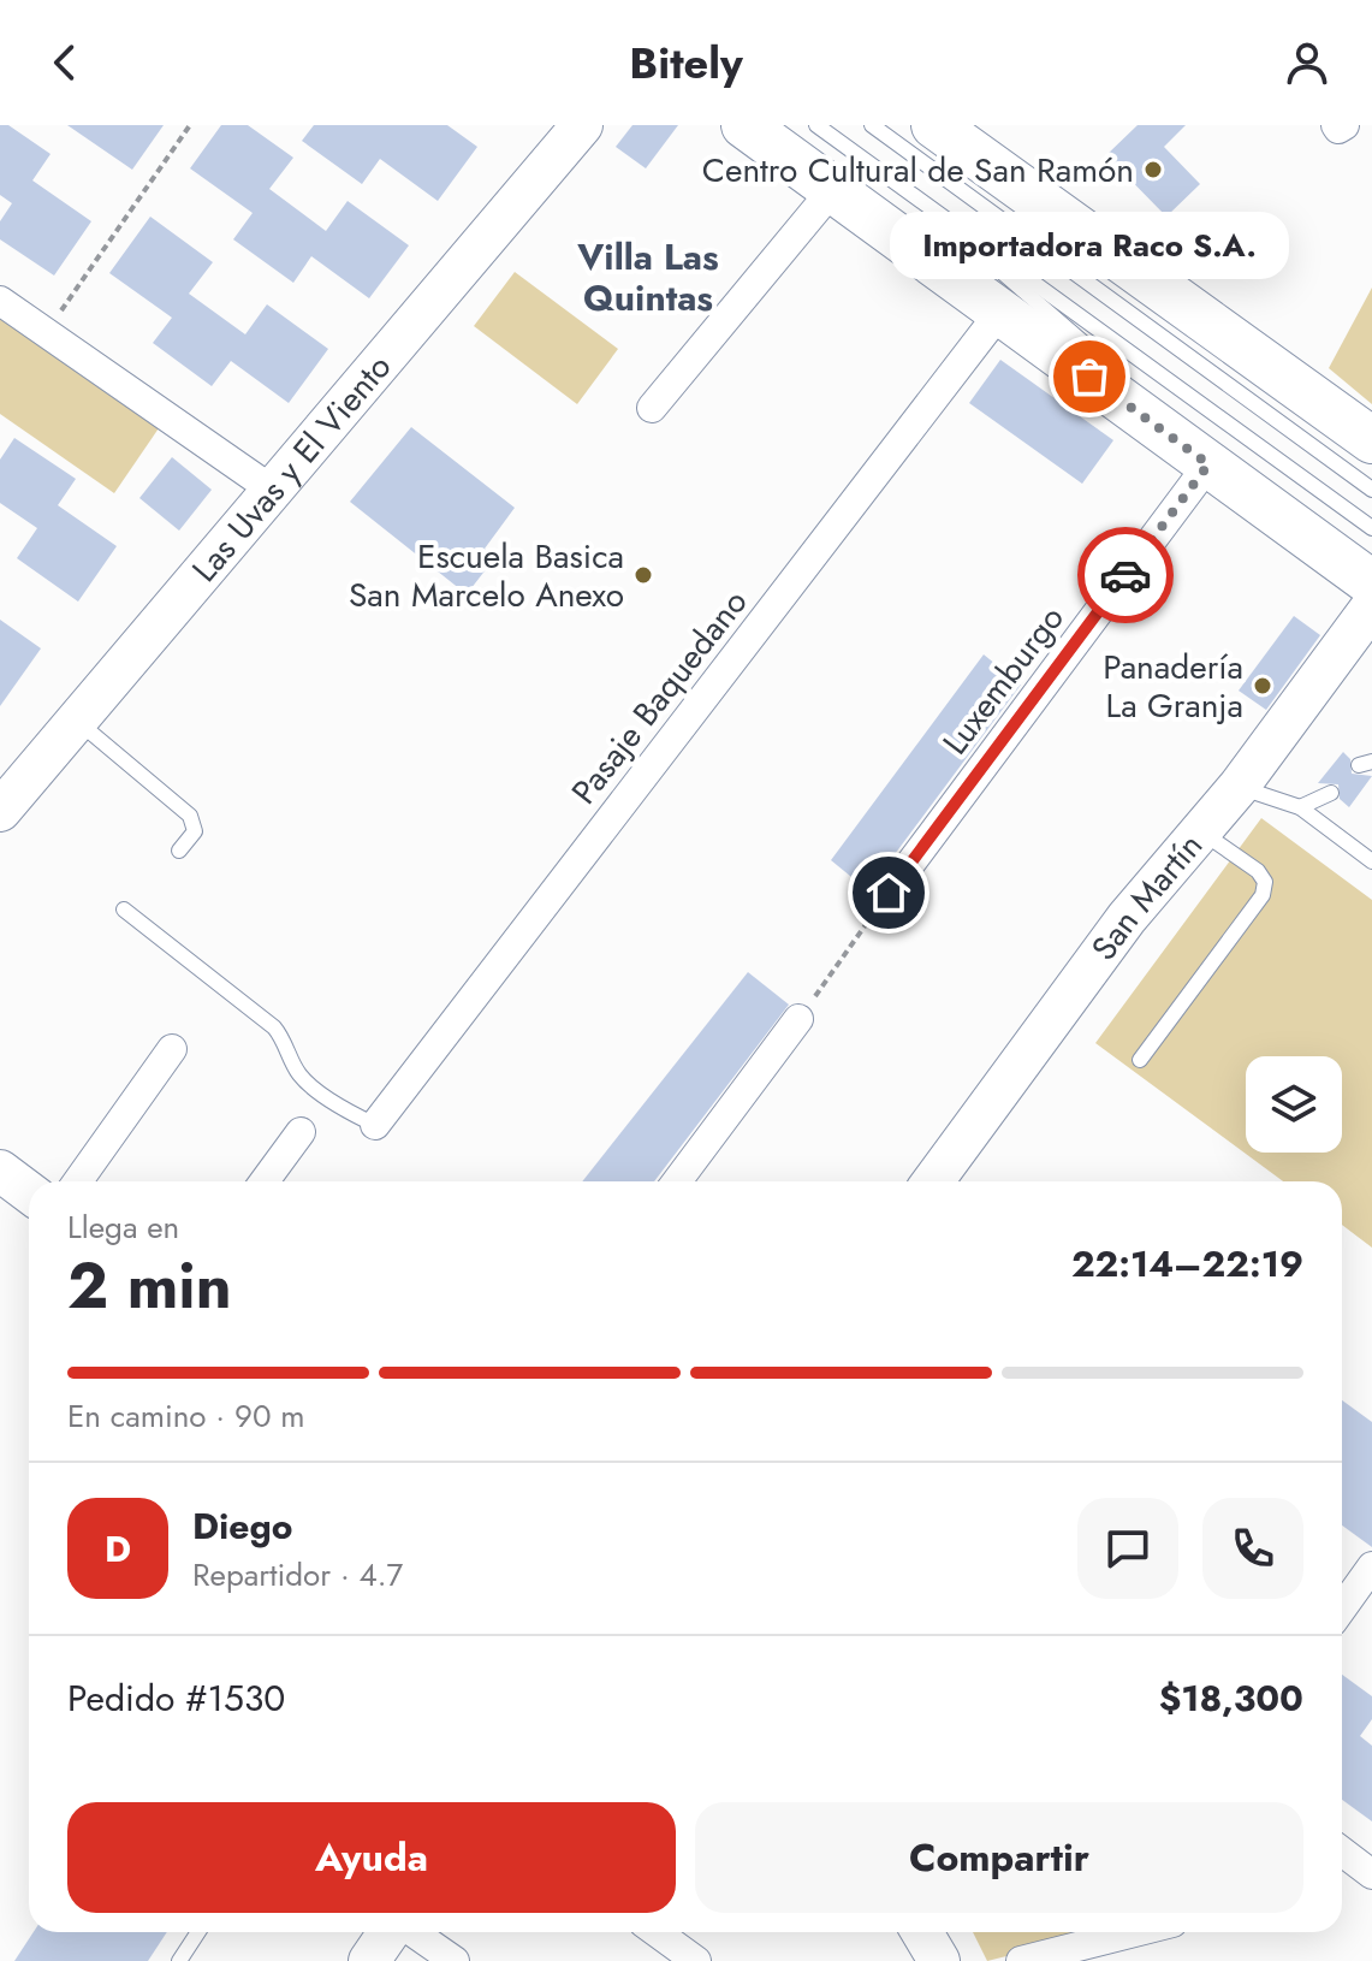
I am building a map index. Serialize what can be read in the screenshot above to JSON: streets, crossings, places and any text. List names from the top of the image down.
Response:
{
  "streets": {
    "street": [
      "Las Uvas y El Viento",
      "Luxemburgo",
      "Pasaje Baquedano",
      "San Martín"
    ]
  },
  "districts": ["Villa Las Quintas"],
  "places": [
    "Centro Cultural de San Ramón",
    "Importadora Raco S.A.",
    "Escuela Basica San Marcelo Anexo",
    "Panadería La Granja"
  ],
  "page": {
    "header": "Bitely",
    "bubble": "Importadora Raco S.A.",
    "heading": ["2 min", "Llega en", "22:14–22:19"],
    "panel": [
      "Diego",
      "Repartidor · 4.7",
      "Pedido #1530",
      "$18,300"
    ],
    "bar": "En camino · 90 m",
    "round": "D",
    "buttons": ["Ayuda", "Compartir"]
  }
}
